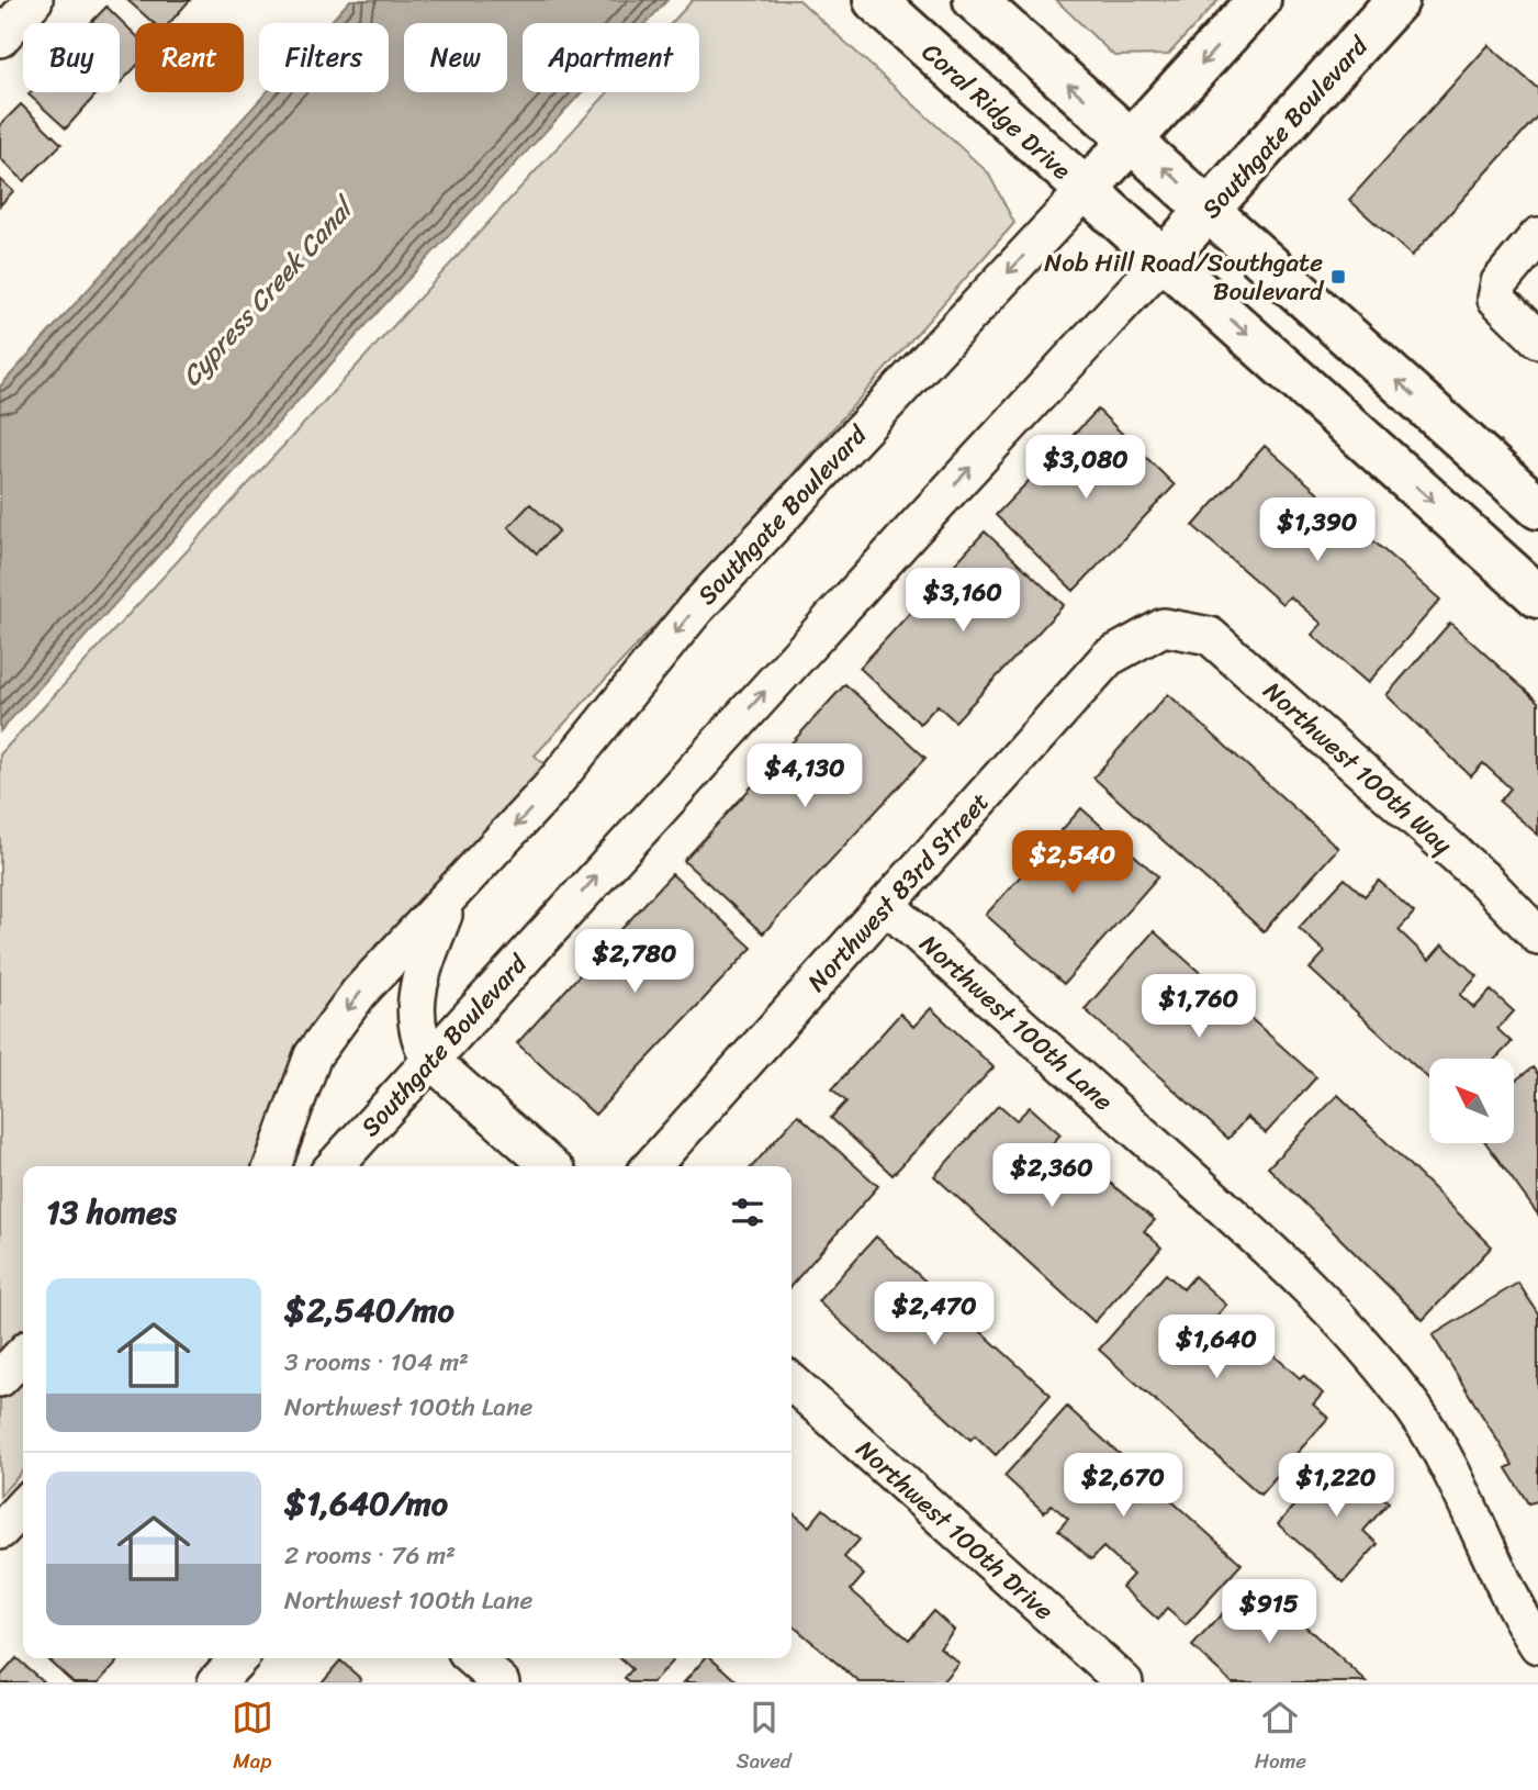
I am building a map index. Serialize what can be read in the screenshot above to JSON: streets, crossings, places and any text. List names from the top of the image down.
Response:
{
  "streets": {
    "main road": ["Coral Ridge Drive", "Southgate Boulevard"],
    "street": [
      "Northwest 100th Way",
      "Northwest 83rd Street",
      "Northwest 100th Lane",
      "Northwest 100th Drive"
    ]
  },
  "crossings": [
    ["Coral Ridge Drive", "Southgate Boulevard"],
    ["Northwest 100th Way", "Northwest 83rd Street"],
    ["Northwest 83rd Street", "Northwest 100th Lane"]
  ],
  "water": ["Cypress Creek Canal"],
  "places": {
    "transit": ["Nob Hill Road/Southgate Boulevard"]
  },
  "north": "top left",
  "page": {
    "chip": [
      "Buy",
      "Rent",
      "Filters",
      "New",
      "Apartment"
    ],
    "price": [
      "$3,080",
      "$1,390",
      "$3,160",
      "$4,130",
      "$2,540",
      "$2,780",
      "$1,760",
      "$2,360",
      "$2,470",
      "$1,640",
      "$2,670",
      "$1,220",
      "$915"
    ],
    "heading": "13 homes",
    "list": [
      {
        "name": "$2,540/mo",
        "note": "3 rooms · 104 m² · Northwest 100th Lane"
      },
      {
        "name": "$1,640/mo",
        "note": "2 rooms · 76 m² · Northwest 100th Lane"
      }
    ],
    "tabs": ["Map", "Saved", "Home"]
  }
}
